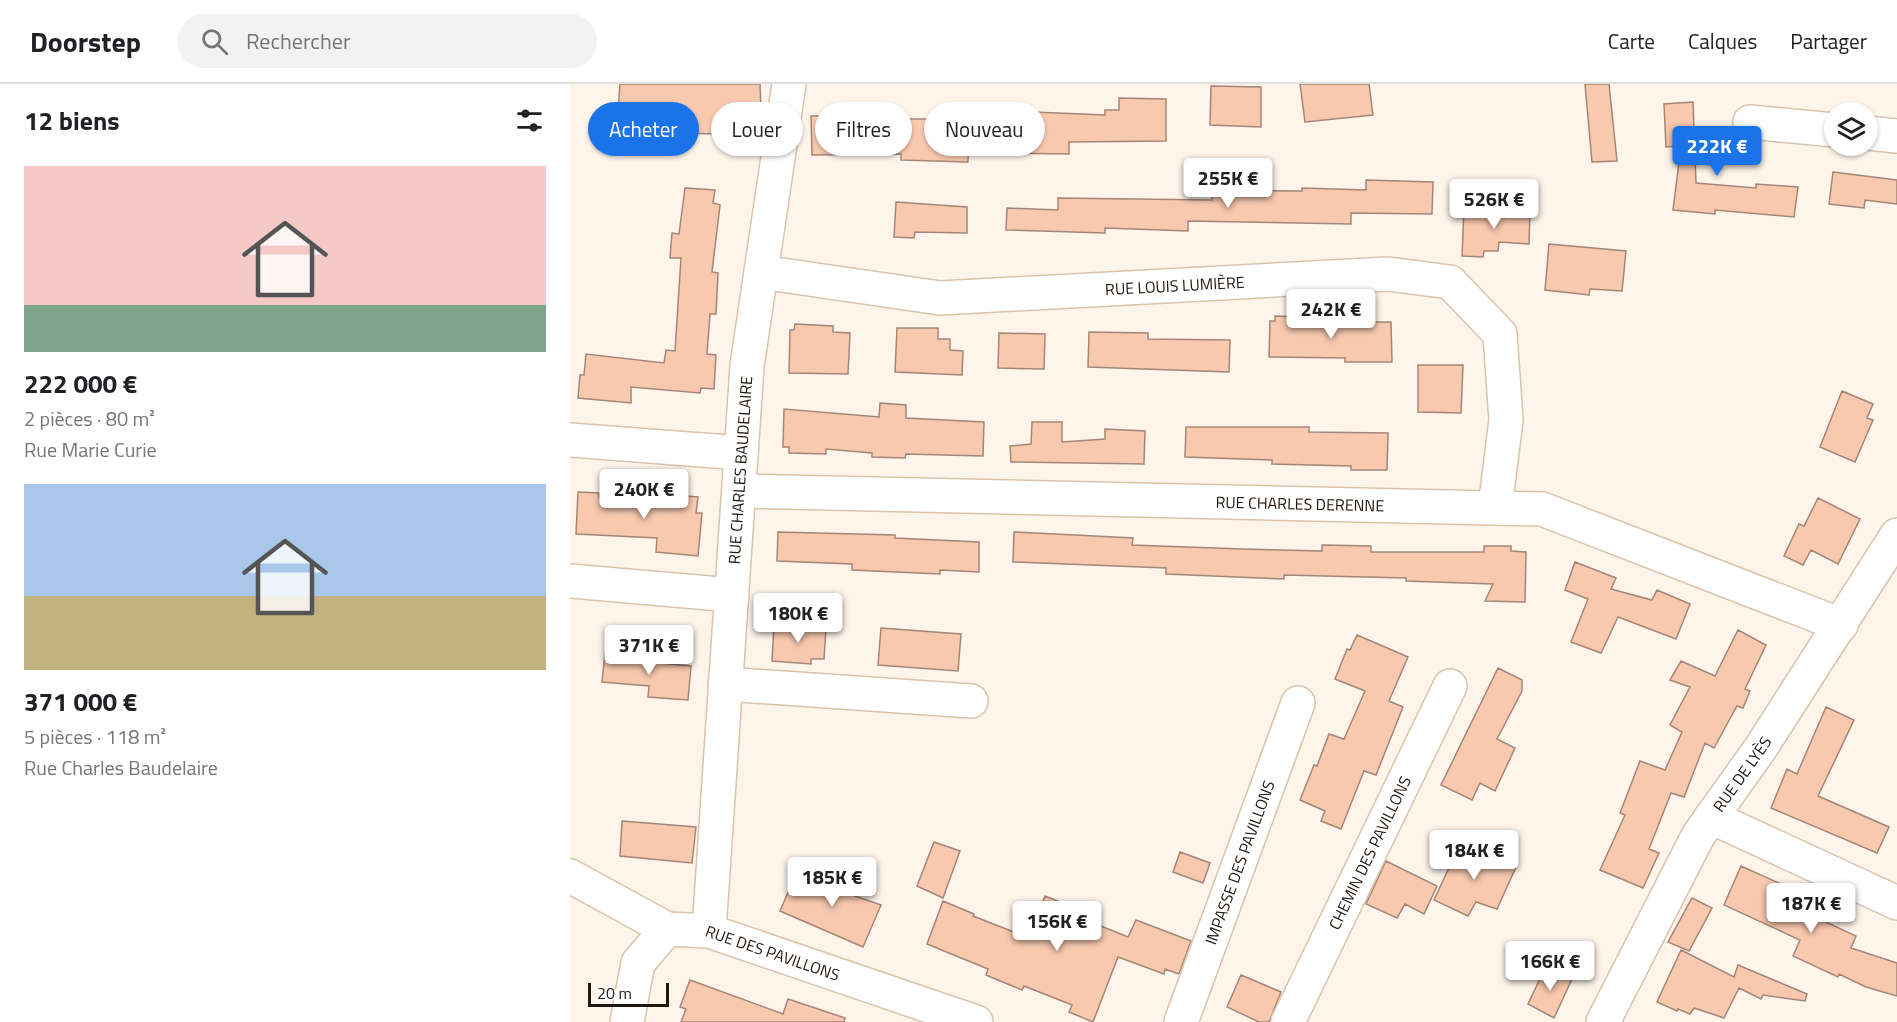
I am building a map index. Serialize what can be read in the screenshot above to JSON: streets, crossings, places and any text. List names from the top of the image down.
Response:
{
  "streets": {
    "street": [
      "RUE LOUIS LUMIÈRE",
      "RUE CHARLES BAUDELAIRE",
      "RUE CHARLES DERENNE",
      "RUE DE LYÈS",
      "CHEMIN DES PAVILLONS",
      "IMPASSE DES PAVILLONS",
      "RUE DES PAVILLONS"
    ]
  },
  "crossings": [
    ["RUE LOUIS LUMIÈRE", "RUE CHARLES BAUDELAIRE"],
    ["RUE LOUIS LUMIÈRE", "RUE CHARLES DERENNE"],
    ["RUE CHARLES BAUDELAIRE", "RUE CHARLES DERENNE"],
    ["RUE CHARLES BAUDELAIRE", "RUE DES PAVILLONS"],
    ["RUE CHARLES DERENNE", "RUE DE LYÈS"]
  ],
  "scale_bar": "20 m",
  "page": {
    "header": "Doorstep",
    "search": "Rechercher",
    "nav": ["Carte", "Calques", "Partager"],
    "heading": "12 biens",
    "chip": [
      "Acheter",
      "Louer",
      "Filtres",
      "Nouveau"
    ],
    "price": [
      "222K €",
      "255K €",
      "526K €",
      "242K €",
      "240K €",
      "180K €",
      "371K €",
      "184K €",
      "185K €",
      "187K €",
      "156K €",
      "166K €"
    ],
    "list": [
      {
        "name": "222 000 €",
        "note": "2 pièces · 80 m² · Rue Marie Curie"
      },
      {
        "name": "371 000 €",
        "note": "5 pièces · 118 m² · Rue Charles Baudelaire"
      }
    ],
    "scale": "20 m"
  }
}
